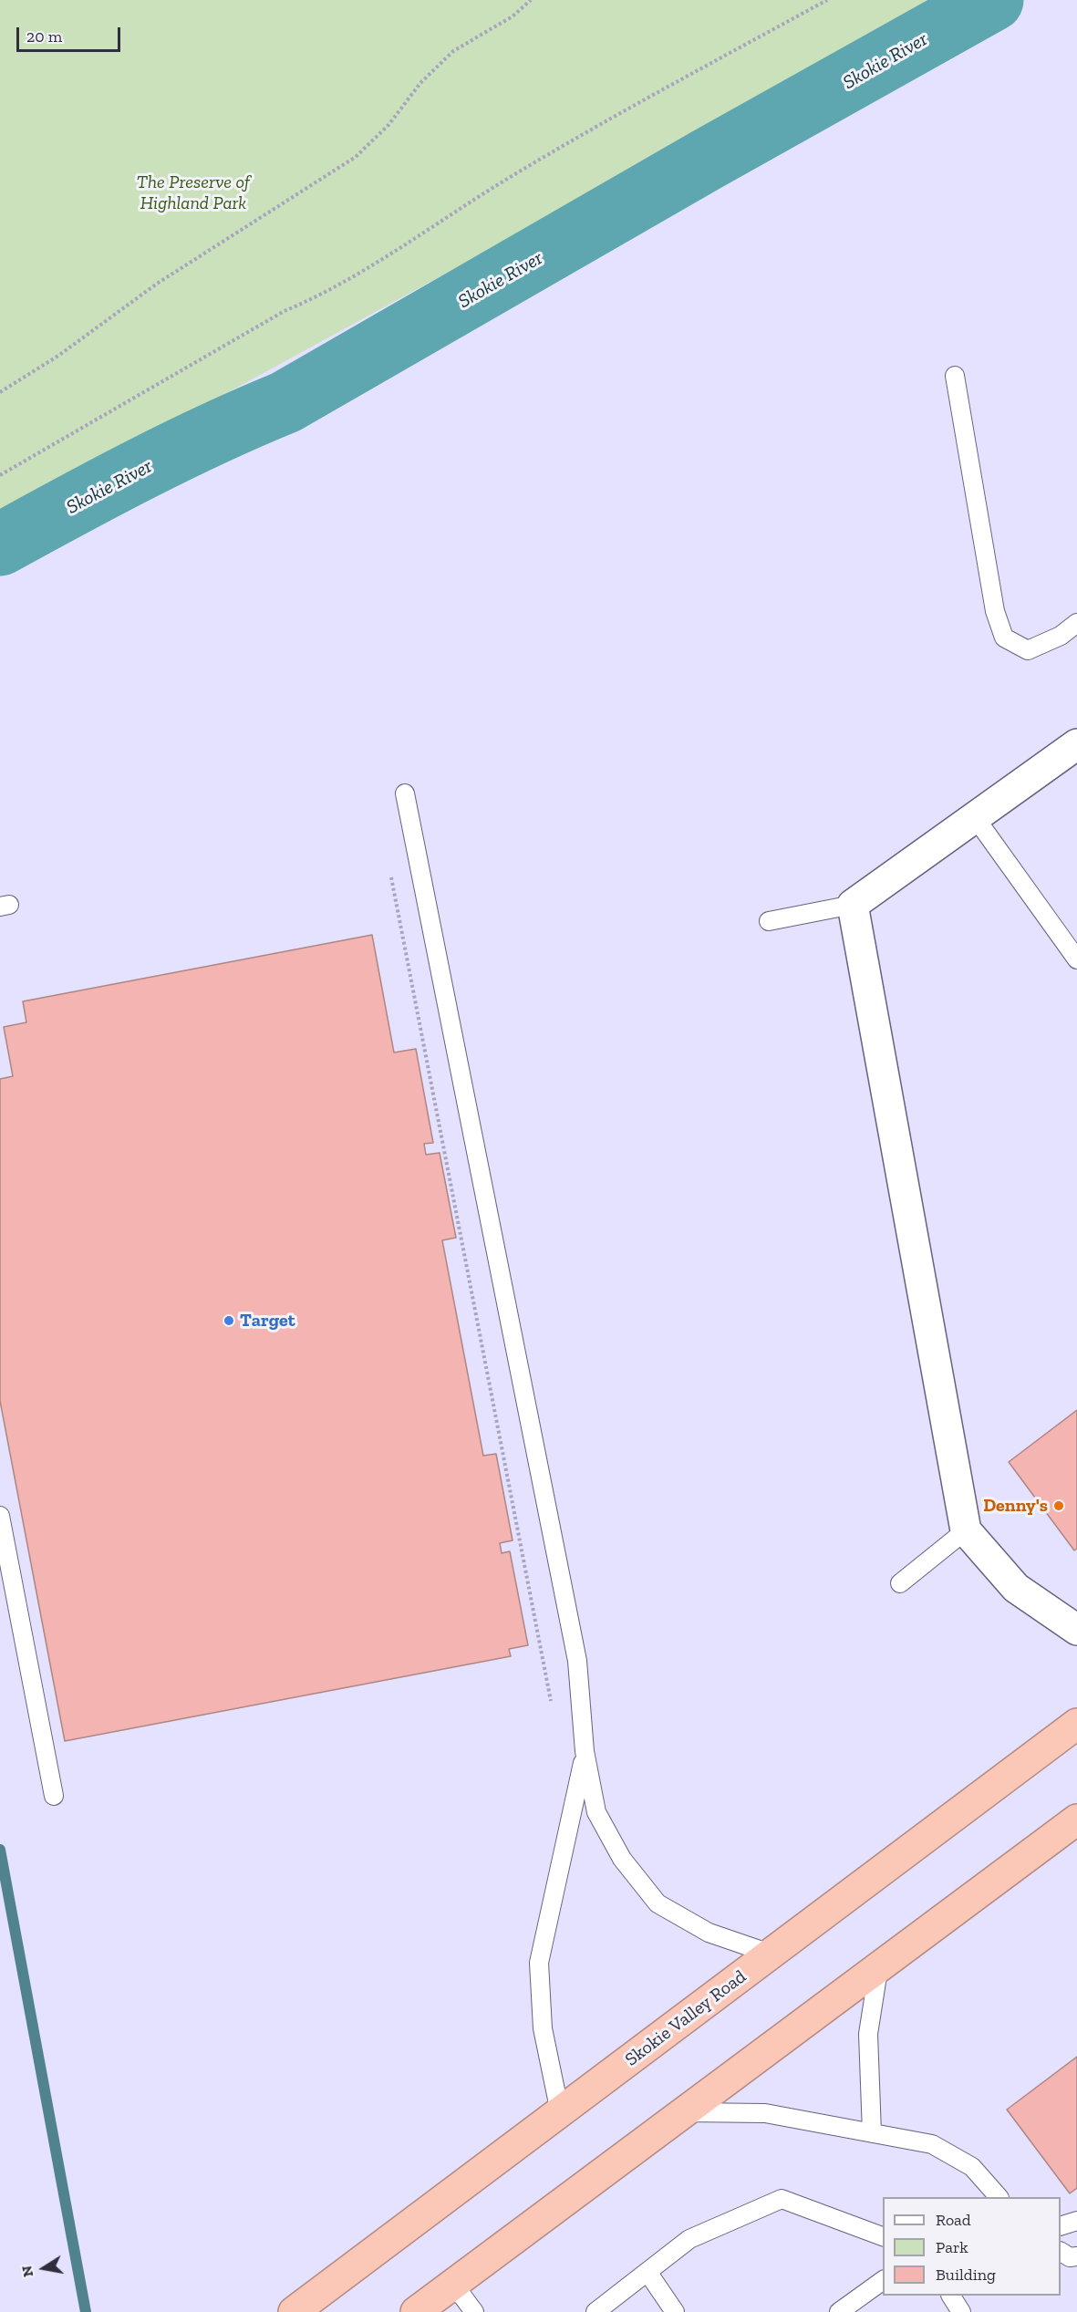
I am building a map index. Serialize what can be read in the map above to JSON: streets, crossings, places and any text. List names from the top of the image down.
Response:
{
  "streets": {
    "highway": ["Skokie Valley Road"]
  },
  "water": ["Skokie River"],
  "parks": ["The Preserve of Highland Park"],
  "places": ["Target", "Denny's"],
  "legend": ["Road", "Park", "Building"],
  "scale_bar": "20 m",
  "north": "left"
}
